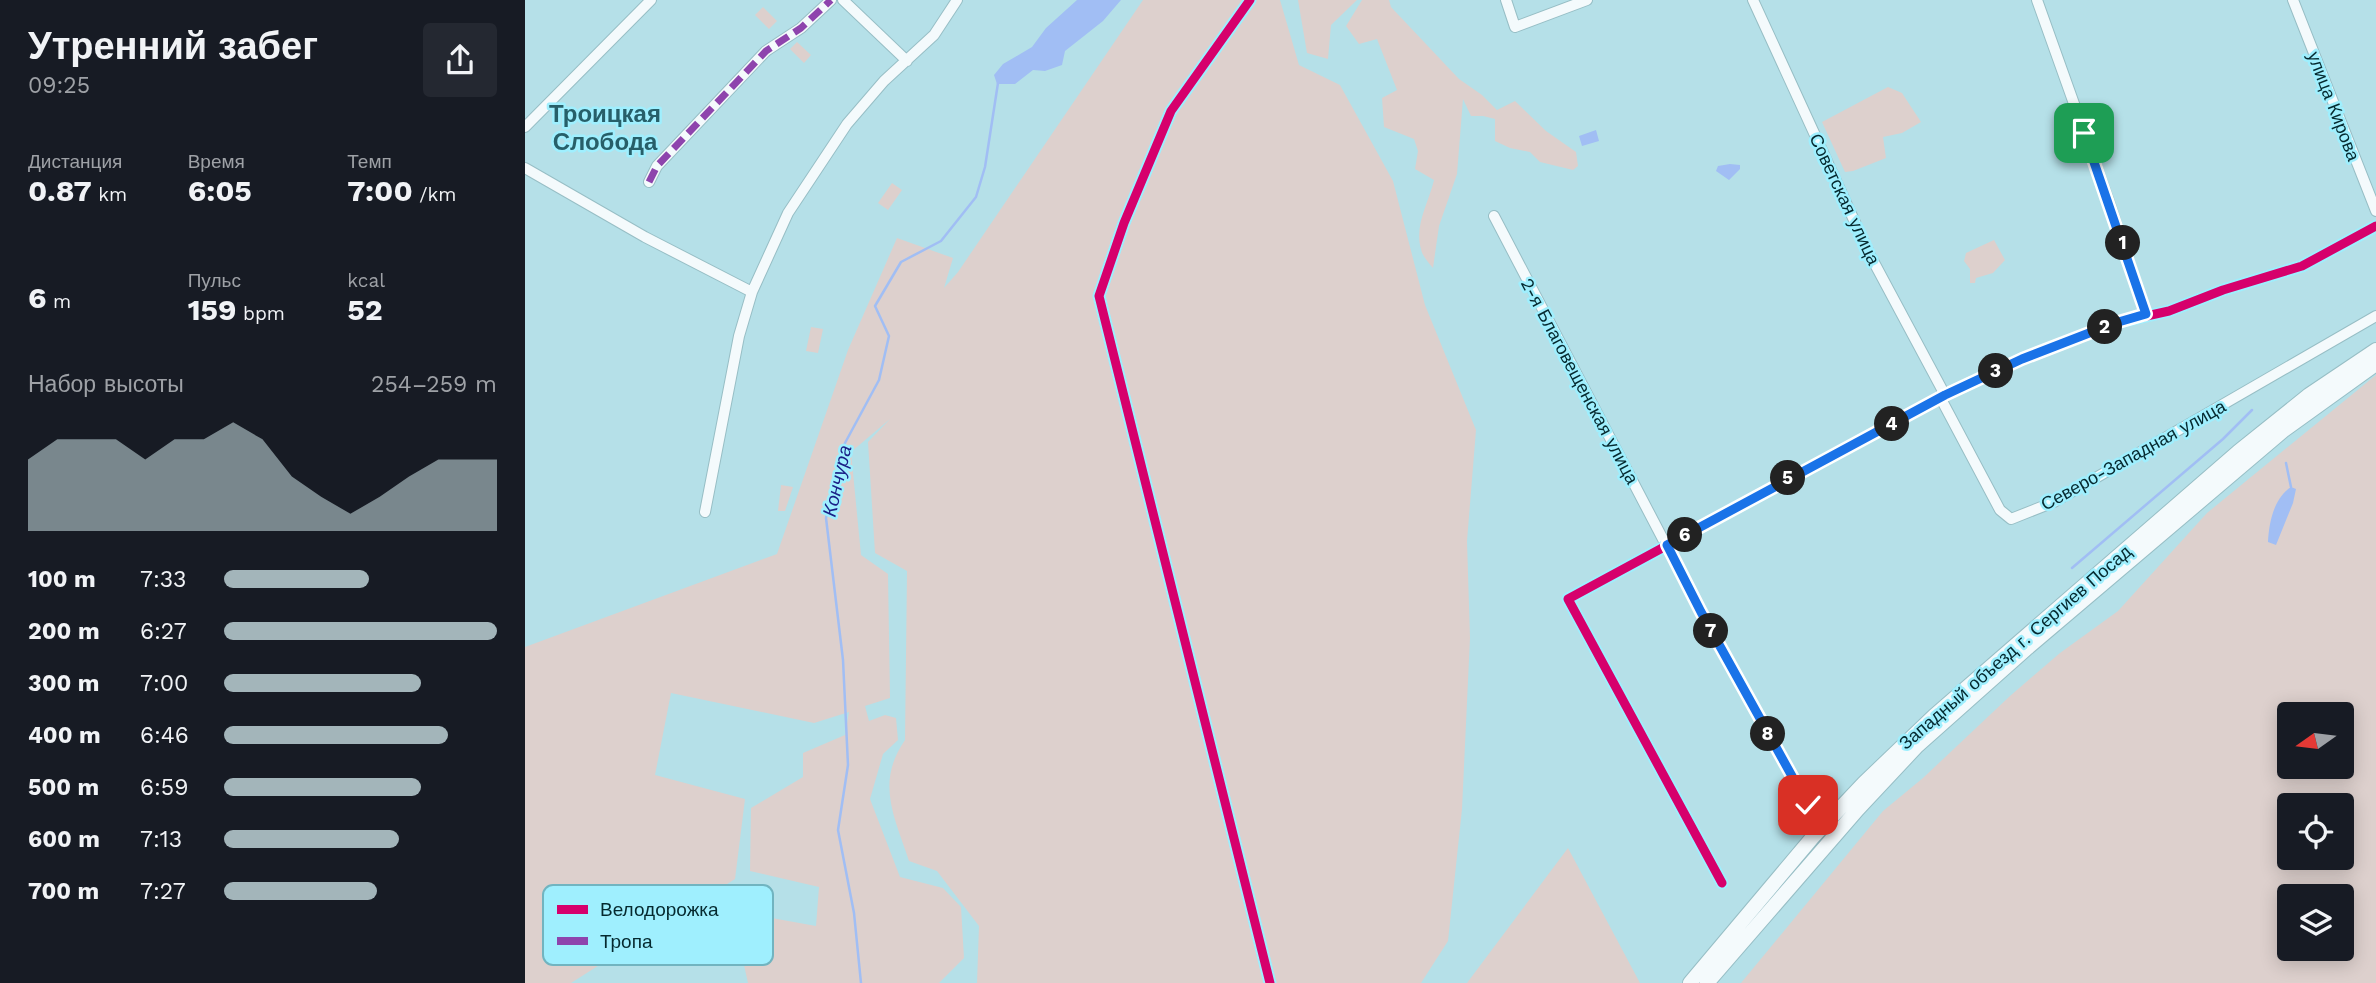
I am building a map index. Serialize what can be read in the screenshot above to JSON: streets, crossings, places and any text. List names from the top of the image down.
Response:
{
  "streets": {
    "main road": ["Западный объезд г. Сергиев Посад"],
    "street": [
      "улица Кирова",
      "Советская улица",
      "2-я Благовещенская улица",
      "Северо-Западная улица"
    ]
  },
  "crossings": [
    ["Советская улица", "Северо-Западная улица"]
  ],
  "districts": ["Троицкая Слобода"],
  "water": ["Кончура"],
  "legend": ["Велодорожка", "Тропа"],
  "north": "left",
  "page": {
    "heading": ["Утренний забег", "09:25"],
    "stats": [
      ["Дистанция", "0.87 km"],
      ["Время", "6:05"],
      ["Темп", "7:00 /km"],
      ["6 m"],
      ["Пульс", "159 bpm"],
      ["kcal", "52"]
    ],
    "pins": [
      "1",
      "2",
      "3",
      "4",
      "5",
      "6",
      "7",
      "8"
    ],
    "chart": ["Набор высоты", "254–259 m"],
    "list": [
      {
        "name": "100 m",
        "note": "7:33"
      },
      {
        "name": "200 m",
        "note": "6:27"
      },
      {
        "name": "300 m",
        "note": "7:00"
      },
      {
        "name": "400 m",
        "note": "6:46"
      },
      {
        "name": "500 m",
        "note": "6:59"
      },
      {
        "name": "600 m",
        "note": "7:13"
      },
      {
        "name": "700 m",
        "note": "7:27"
      }
    ]
  }
}
